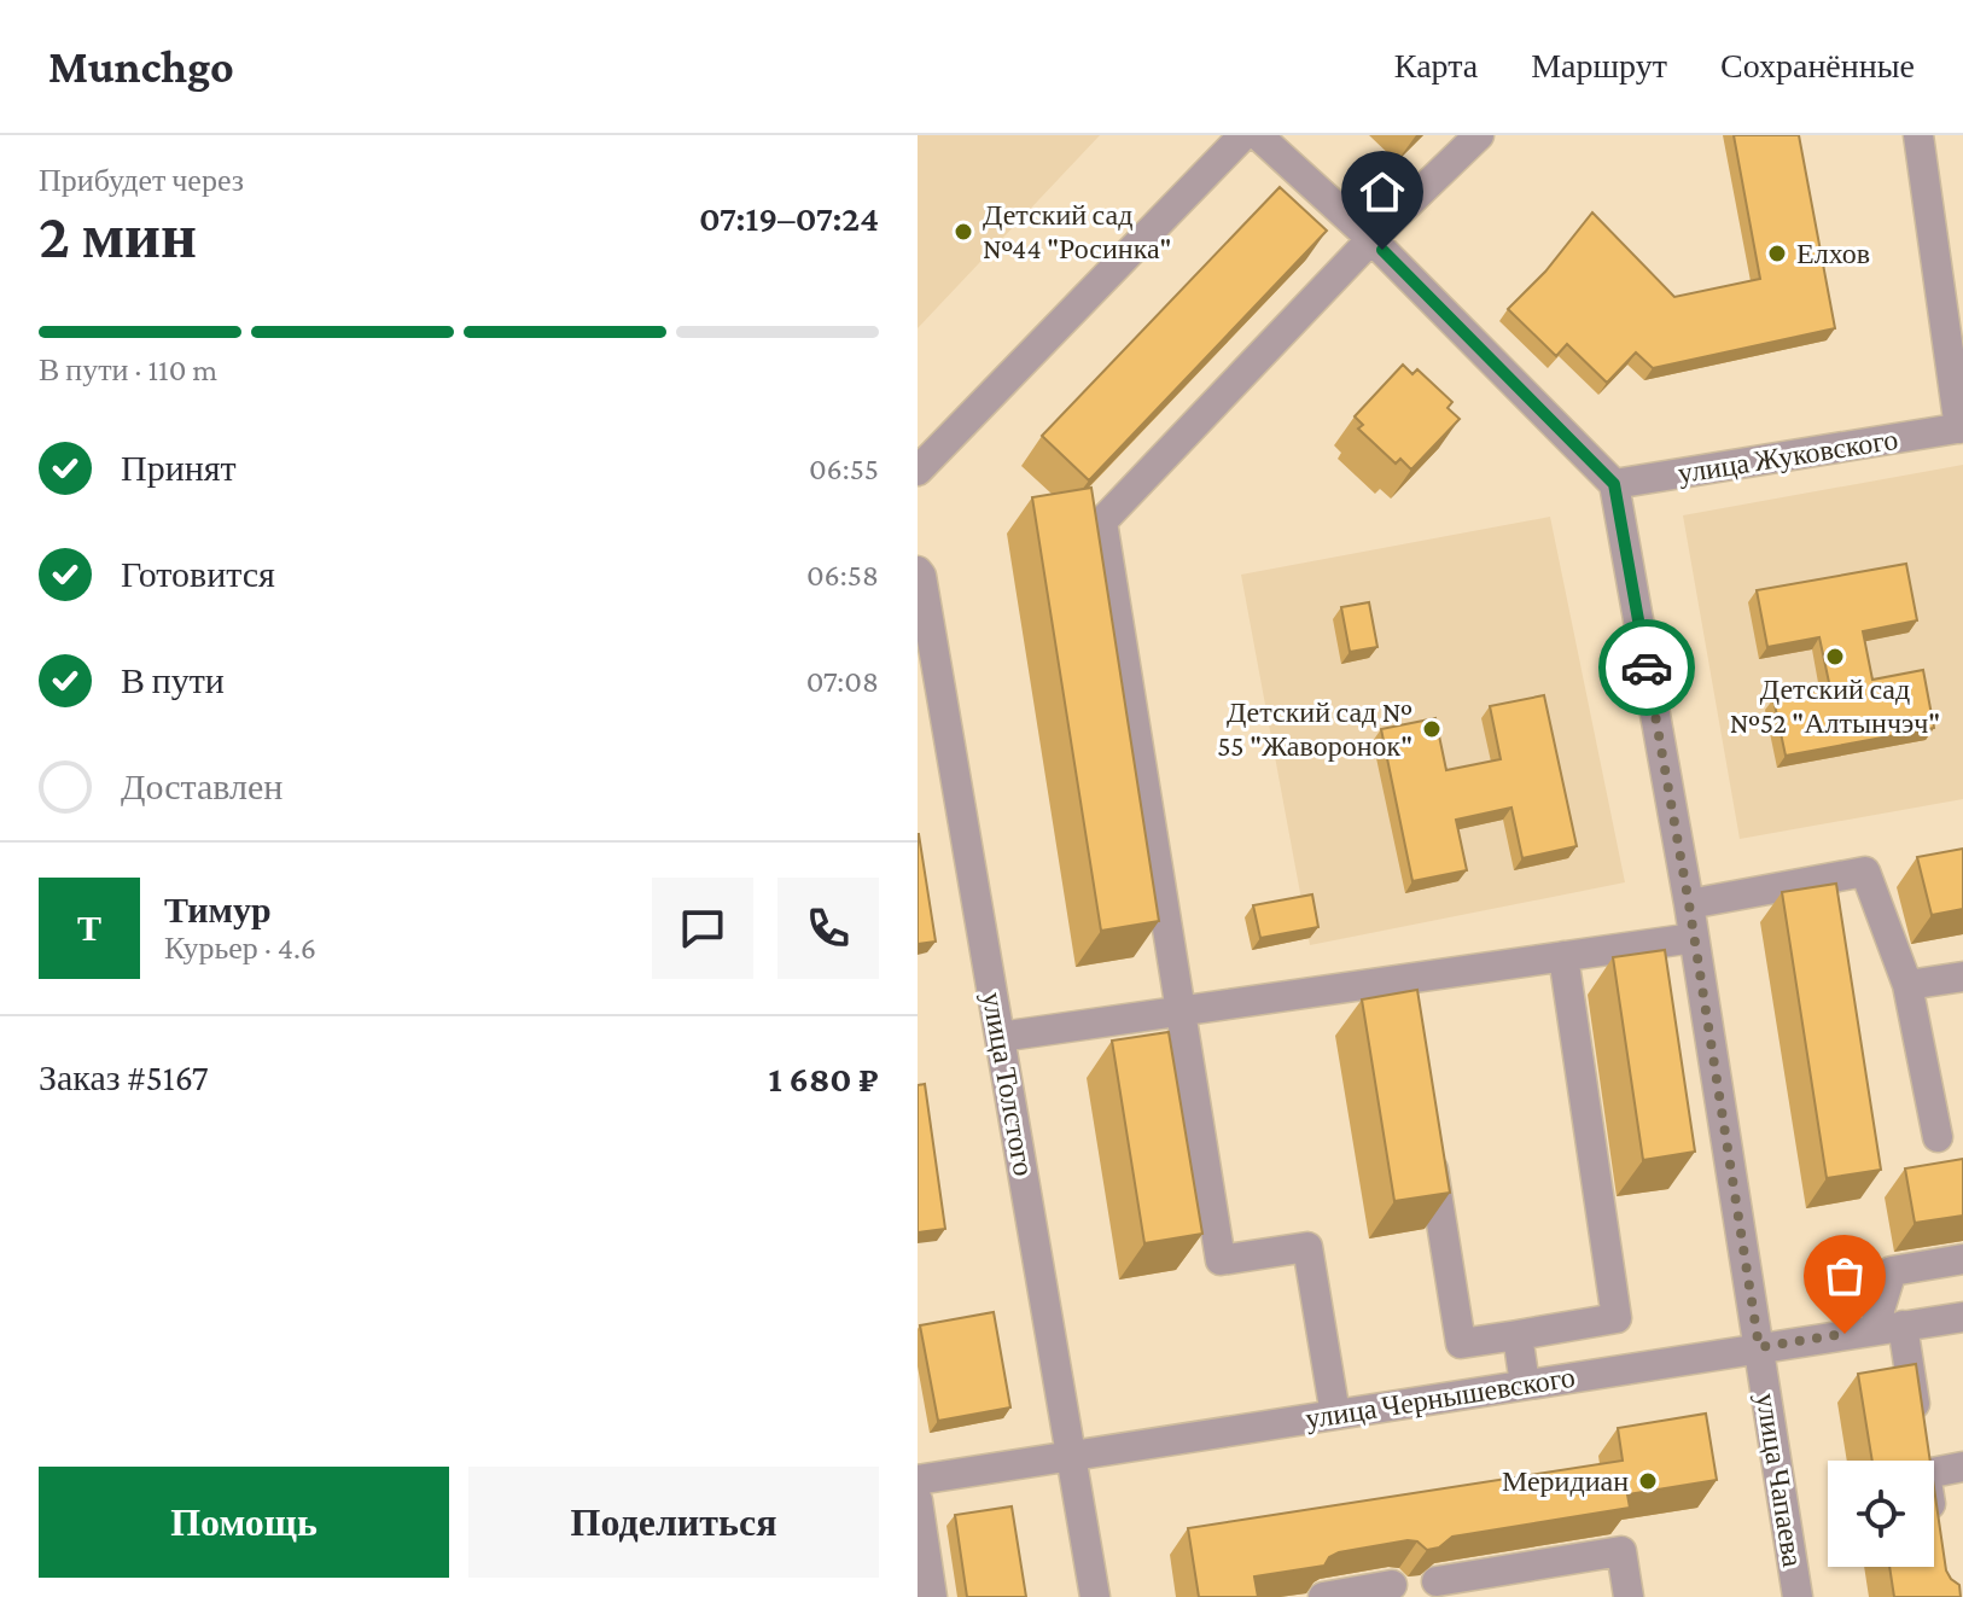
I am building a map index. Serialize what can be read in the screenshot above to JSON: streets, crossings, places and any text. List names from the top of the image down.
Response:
{
  "streets": {
    "street": [
      "улица Жуковского",
      "улица Толстого",
      "улица Чернышевского",
      "улица Чапаева"
    ]
  },
  "crossings": [
    ["улица Жуковского", "улица Чапаева"],
    ["улица Толстого", "улица Чернышевского"],
    ["улица Чернышевского", "улица Чапаева"]
  ],
  "places": [
    "Детский сад №44 \"Росинка\"",
    "Елхов",
    "Детский сад №52 \"Алтынчэч\"",
    "Детский сад № 55 \"Жаворонок\"",
    "Меридиан"
  ],
  "page": {
    "header": "Munchgo",
    "nav": ["Карта", "Маршрут", "Сохранённые"],
    "heading": ["2 мин", "Прибудет через", "07:19–07:24"],
    "panel": [
      "Тимур",
      "Курьер · 4.6",
      "Заказ #5167",
      "1 680 ₽"
    ],
    "bar": "В пути · 110 m",
    "list": [
      ["Принят", "06:55"],
      ["Готовится", "06:58"],
      ["В пути", "07:08"],
      "Доставлен"
    ],
    "round": "Т",
    "buttons": ["Помощь", "Поделиться"]
  }
}
